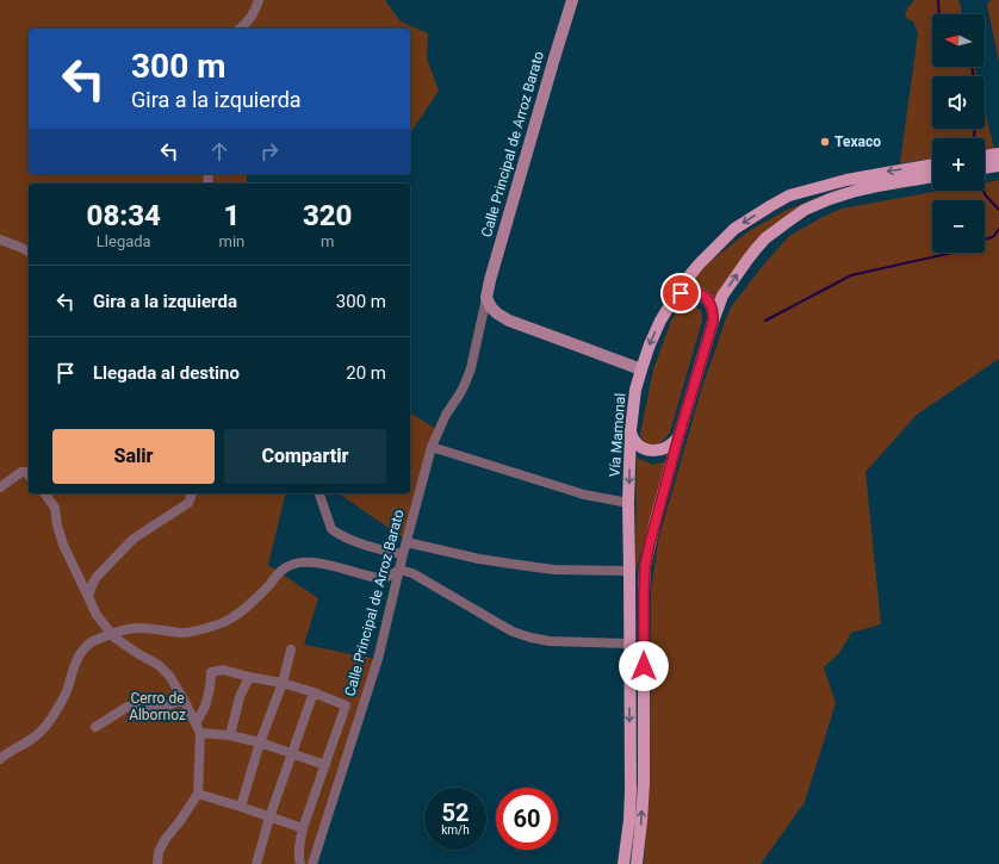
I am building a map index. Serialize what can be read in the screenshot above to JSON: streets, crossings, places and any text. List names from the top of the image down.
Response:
{
  "streets": {
    "main road": ["Vía Mamonal"],
    "street": ["Calle Principal de Arroz Barato"]
  },
  "one_way": ["Vía Mamonal"],
  "parks": ["Cerro de Albornoz"],
  "places": ["Texaco"],
  "north": "left",
  "page": {
    "map_buttons": ["+", "−"],
    "turn": ["300 m", "Gira a la izquierda"],
    "eta": [
      "08:34",
      "Llegada",
      "1",
      "min",
      "320",
      "m"
    ],
    "list": [
      {
        "name": "Gira a la izquierda",
        "value": "300 m"
      },
      {
        "name": "Llegada al destino",
        "value": "20 m"
      }
    ],
    "buttons": ["Salir", "Compartir"],
    "speed": "52 km/h",
    "limit": "60"
  }
}
